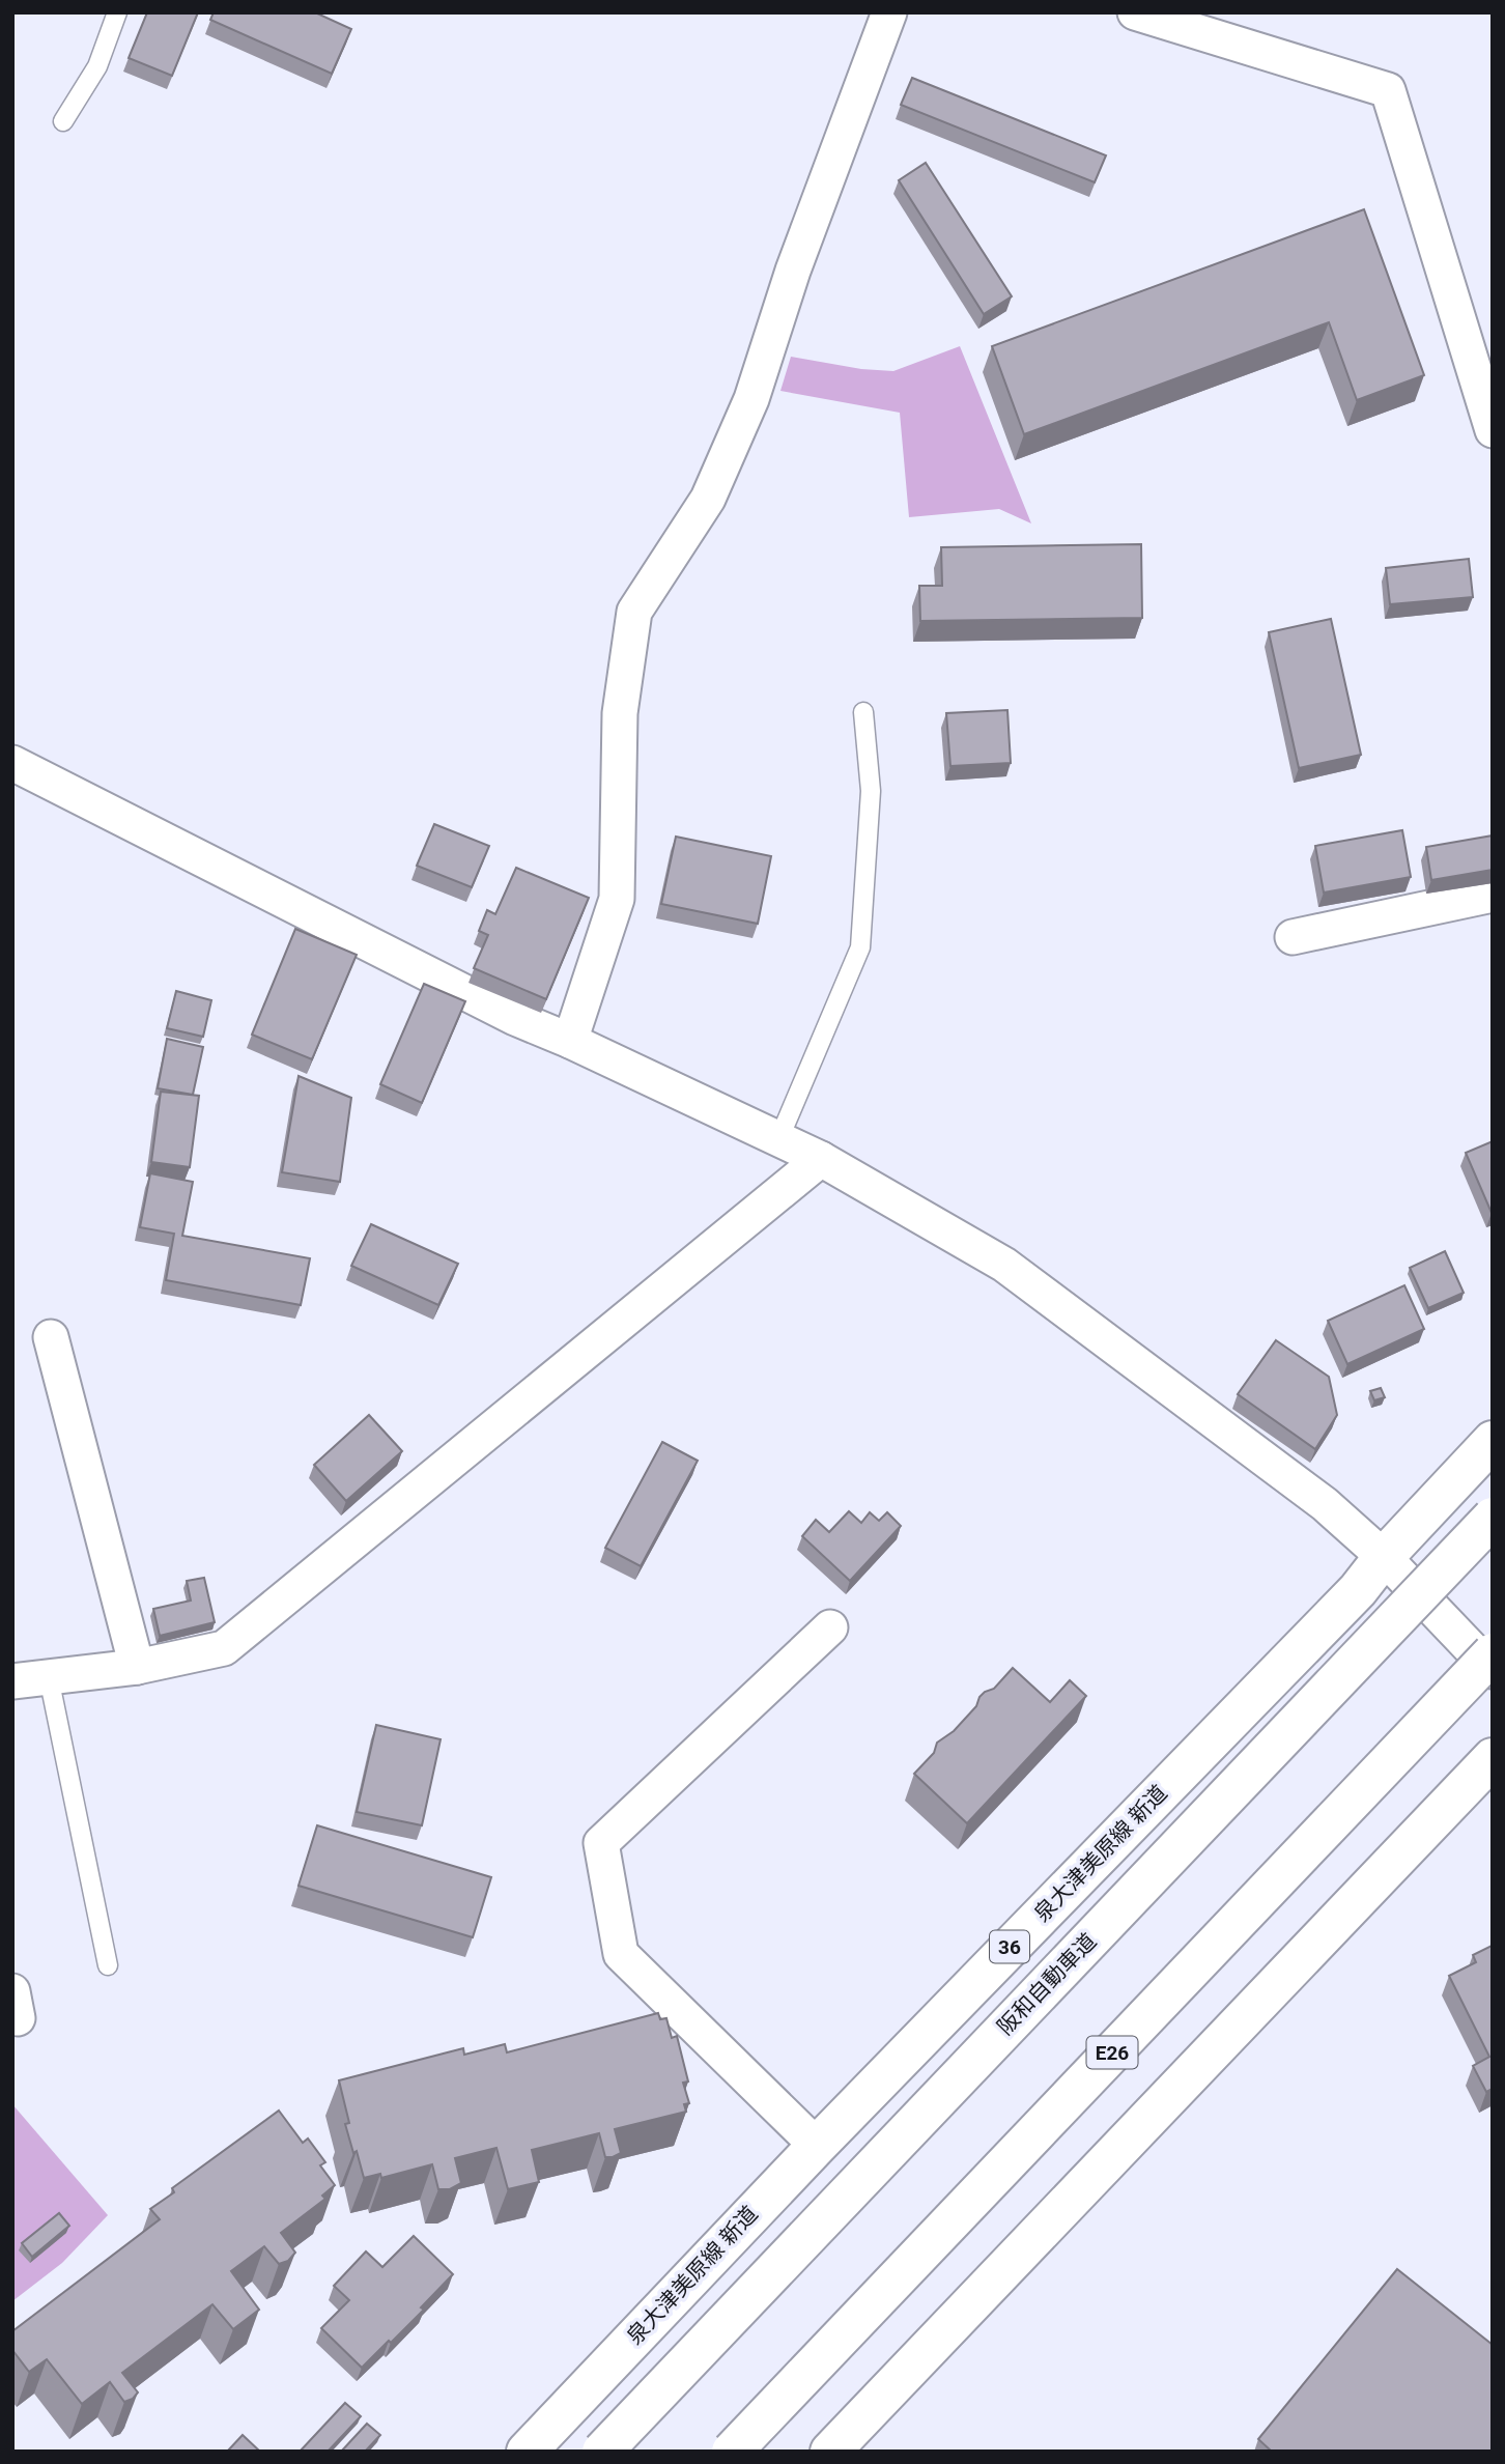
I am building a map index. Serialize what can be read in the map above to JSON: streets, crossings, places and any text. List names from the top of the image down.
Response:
{
  "streets": {
    "main road": [
      "泉大津美原線 新道",
      "36",
      "阪和自動車道",
      "E26"
    ]
  }
}
